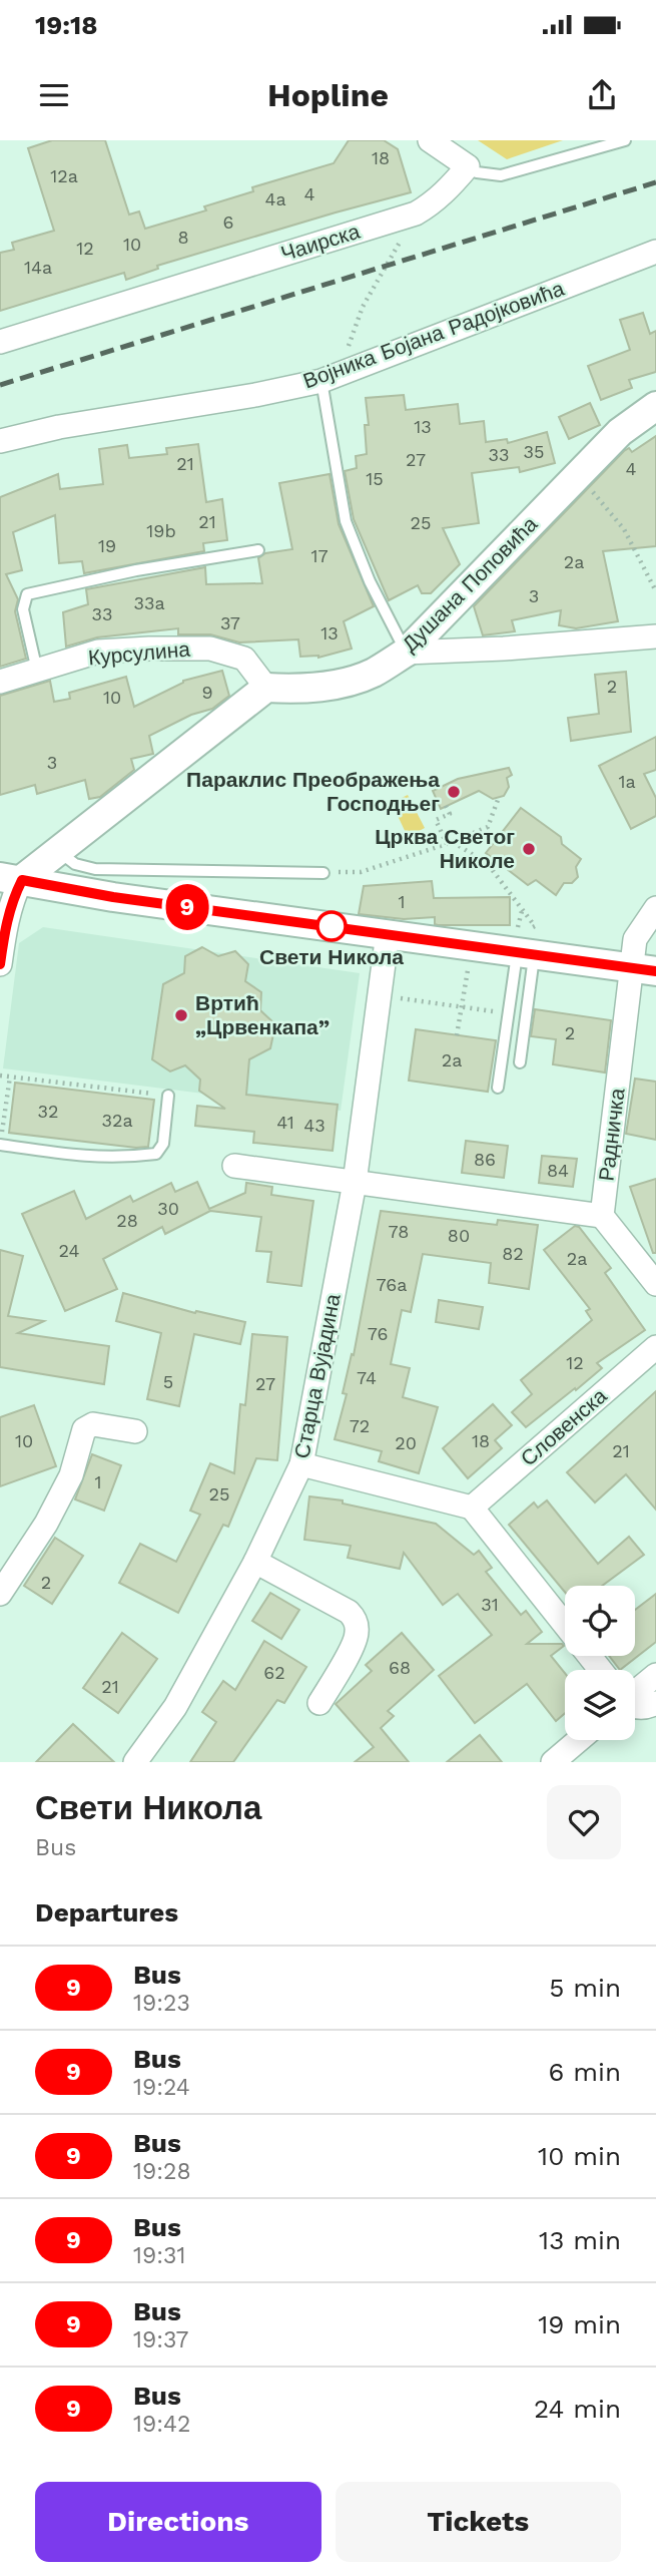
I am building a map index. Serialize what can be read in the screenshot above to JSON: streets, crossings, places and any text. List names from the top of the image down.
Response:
{
  "streets": {
    "street": [
      "Чаирска",
      "Војника Бојана Радојковића",
      "Душана Поповића",
      "Курсулина",
      "Радничка",
      "Старца Вујадина",
      "Словенска"
    ]
  },
  "crossings": [
    ["Душана Поповића", "Курсулина"]
  ],
  "places": [
    "Параклис Преображења Господњег",
    "Црква Светог Николе",
    "Свети Никола",
    "Вртић „Црвенкапа”"
  ],
  "lines": ["bus line 9"],
  "house_numbers": [
    "18",
    "12a",
    "4",
    "4a",
    "6",
    "8",
    "10",
    "12",
    "14a",
    "13",
    "35",
    "33",
    "27",
    "21",
    "4",
    "15",
    "21",
    "25",
    "19b",
    "19",
    "17",
    "2a",
    "3",
    "33a",
    "33",
    "37",
    "13",
    "2",
    "9",
    "10",
    "3",
    "1a",
    "1",
    "2",
    "2a",
    "32",
    "32a",
    "41",
    "43",
    "86",
    "84",
    "30",
    "28",
    "78",
    "80",
    "24",
    "82",
    "2a",
    "76a",
    "76",
    "12",
    "74",
    "5",
    "27",
    "72",
    "10",
    "18",
    "20",
    "21",
    "1",
    "25",
    "2",
    "31",
    "68",
    "62",
    "21"
  ],
  "page": {
    "status": "19:18",
    "header": "Hopline",
    "on_map": "9",
    "heading": [
      ["Свети Никола", "Bus"],
      "Departures"
    ],
    "list": [
      {
        "mark": "9",
        "name": "Bus",
        "note": "19:23",
        "value": "5 min"
      },
      {
        "mark": "9",
        "name": "Bus",
        "note": "19:24",
        "value": "6 min"
      },
      {
        "mark": "9",
        "name": "Bus",
        "note": "19:28",
        "value": "10 min"
      },
      {
        "mark": "9",
        "name": "Bus",
        "note": "19:31",
        "value": "13 min"
      },
      {
        "mark": "9",
        "name": "Bus",
        "note": "19:37",
        "value": "19 min"
      },
      {
        "mark": "9",
        "name": "Bus",
        "note": "19:42",
        "value": "24 min"
      }
    ],
    "buttons": ["Directions", "Tickets"]
  }
}
